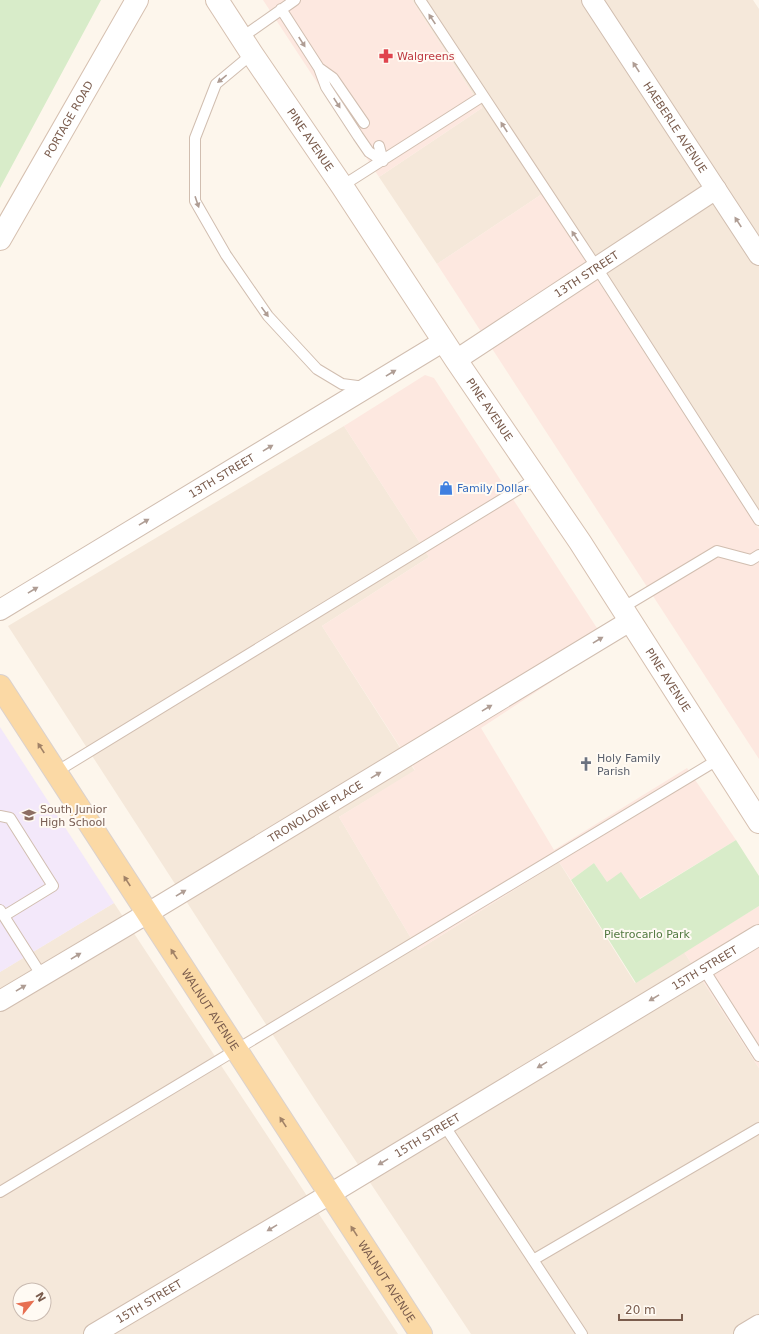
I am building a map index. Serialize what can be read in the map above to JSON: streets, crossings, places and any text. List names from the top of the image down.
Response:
{
  "streets": {
    "main road": ["PORTAGE ROAD", "PINE AVENUE", "WALNUT AVENUE"],
    "street": [
      "HAEBERLE AVENUE",
      "13TH STREET",
      "TRONOLONE PLACE",
      "15TH STREET"
    ]
  },
  "crossings": [
    ["HAEBERLE AVENUE", "13TH STREET"],
    ["PINE AVENUE", "13TH STREET"],
    ["PINE AVENUE", "TRONOLONE PLACE"],
    ["TRONOLONE PLACE", "WALNUT AVENUE"],
    ["15TH STREET", "WALNUT AVENUE"]
  ],
  "one_way": [
    "HAEBERLE AVENUE",
    "13TH STREET",
    "TRONOLONE PLACE",
    "15TH STREET",
    "WALNUT AVENUE"
  ],
  "parks": ["Pietrocarlo Park"],
  "places": {
    "pharmacy": ["Walgreens"],
    "shop": ["Family Dollar"],
    "church": ["Holy Family Parish"],
    "school or university": ["South Junior High School"]
  },
  "scale_bar": "20 m",
  "north": "top right"
}
